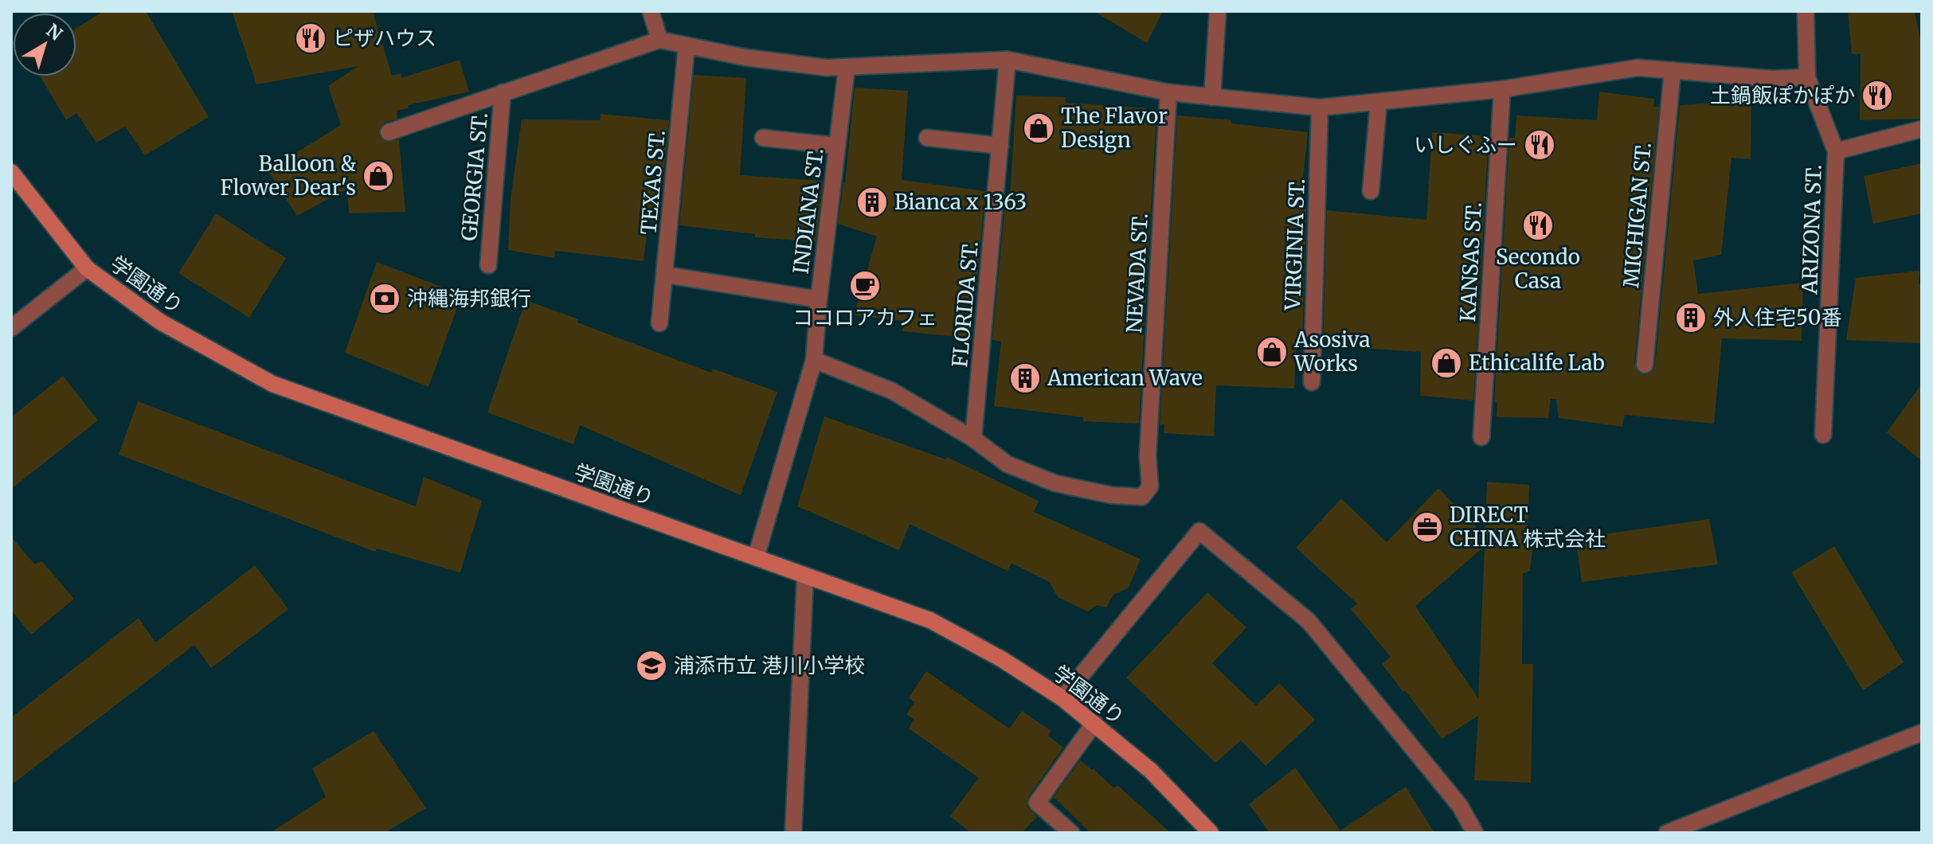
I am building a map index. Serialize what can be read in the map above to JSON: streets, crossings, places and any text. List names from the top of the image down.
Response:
{
  "streets": {
    "street": [
      "GEORGIA ST.",
      "TEXAS ST.",
      "INDIANA ST.",
      "MICHIGAN ST.",
      "ARIZONA ST.",
      "VIRGINIA ST.",
      "KANSAS ST.",
      "NEVADA ST.",
      "学園通り",
      "FLORIDA ST."
    ]
  },
  "crossings": [
    ["INDIANA ST.", "学園通り"],
    ["NEVADA ST.", "FLORIDA ST."]
  ],
  "places": {
    "restaurant": [
      "ピザハウス",
      "土鍋飯ぽかぽか",
      "いしぐふー",
      "Secondo Casa"
    ],
    "shop": [
      "The Flavor Design",
      "Balloon & Flower Dear's",
      "Asosiva Works",
      "Ethicalife Lab"
    ],
    "building": ["Bianca x 1363", "外人住宅50番", "American Wave"],
    "cafe": ["ココロアカフェ"],
    "bank": ["沖縄海邦銀行"],
    "office": ["DIRECT CHINA 株式会社"],
    "school or university": ["浦添市立 港川小学校"]
  },
  "north": "top right"
}
